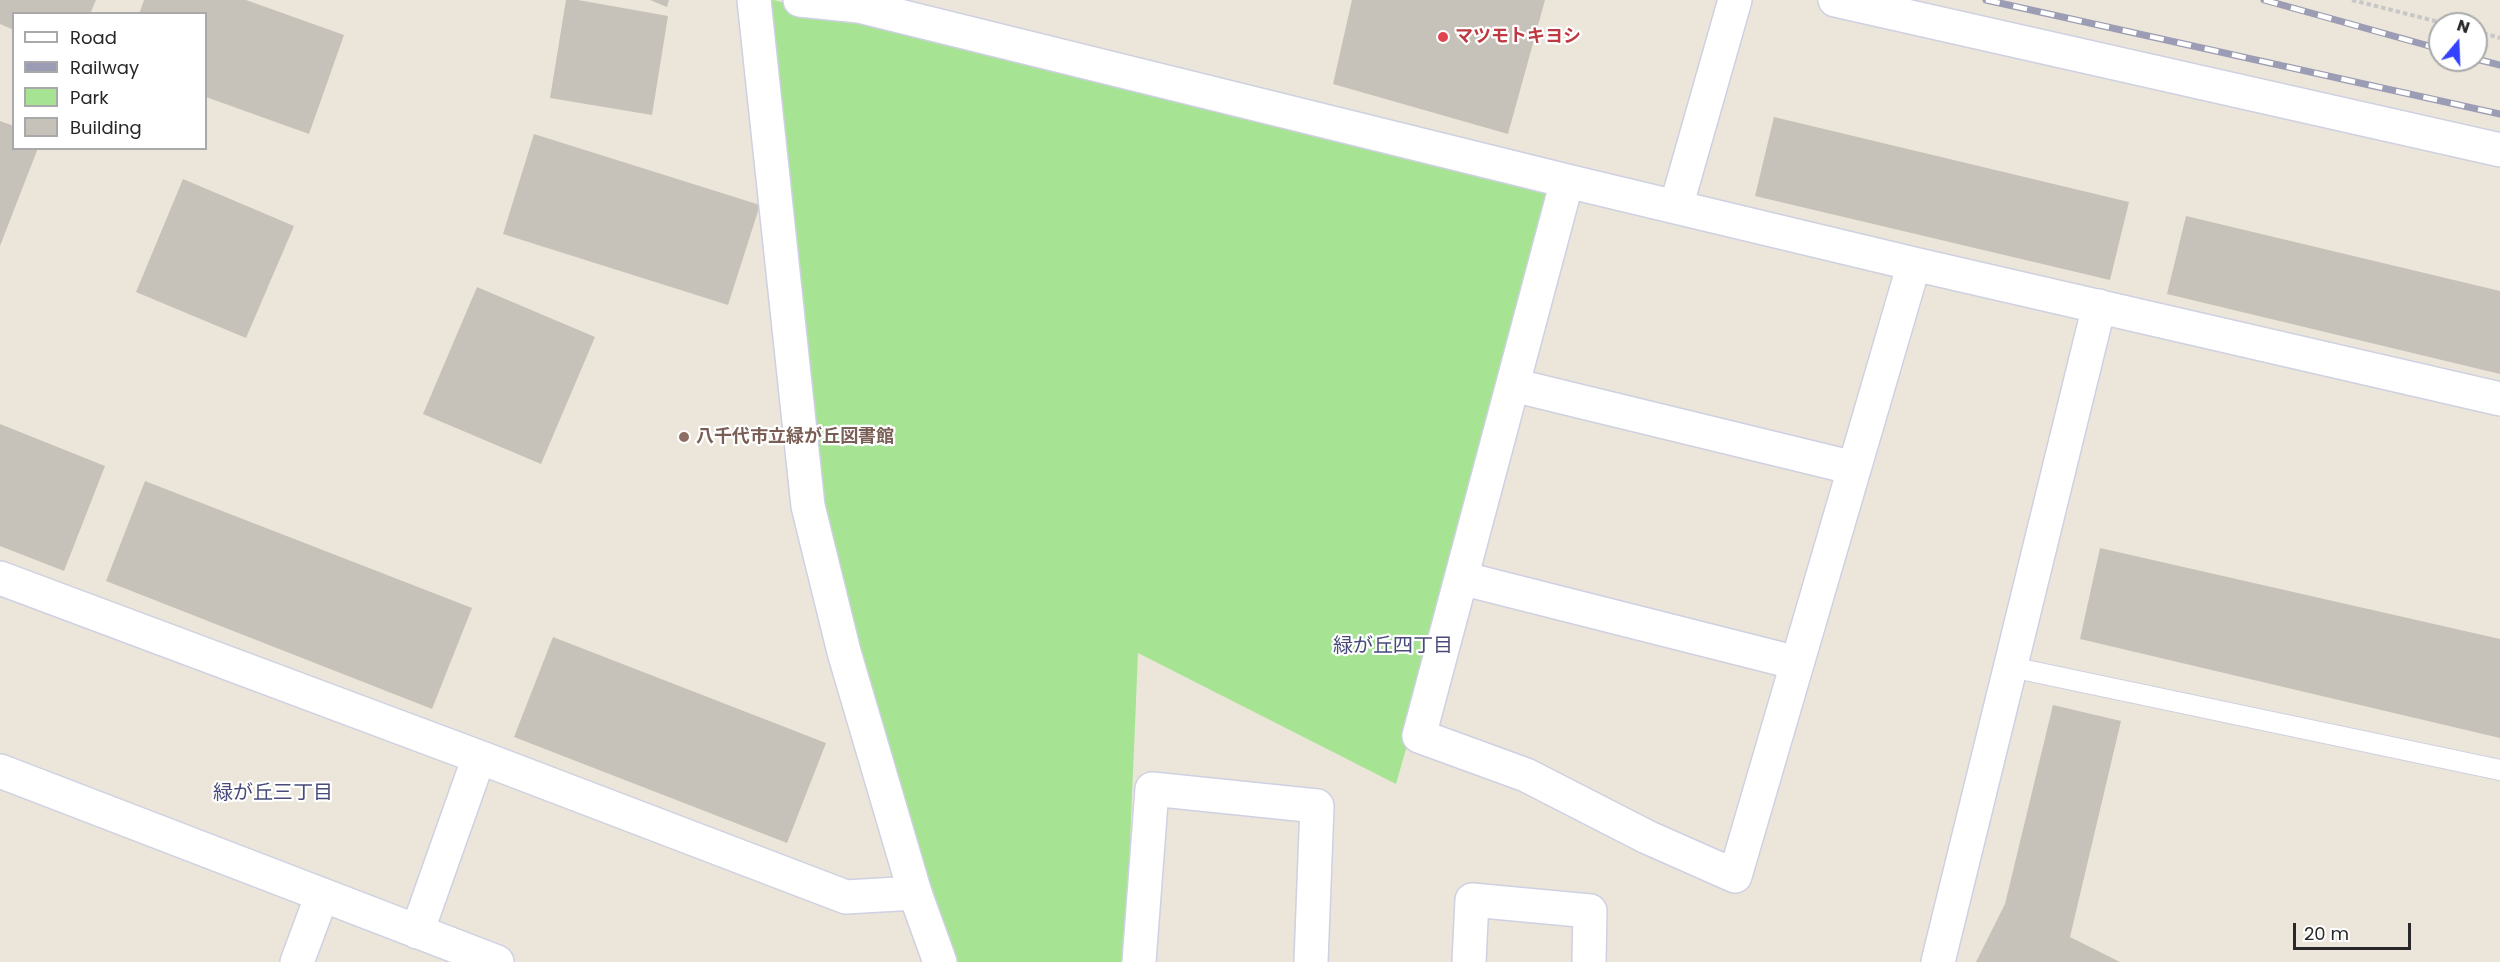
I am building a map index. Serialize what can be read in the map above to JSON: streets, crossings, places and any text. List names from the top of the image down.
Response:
{
  "districts": ["緑が丘四丁目", "緑が丘三丁目"],
  "places": ["マツモトキヨシ", "八千代市立緑が丘図書館"],
  "legend": [
    "Road",
    "Railway",
    "Park",
    "Building"
  ],
  "scale_bar": "20 m",
  "north": "top"
}
